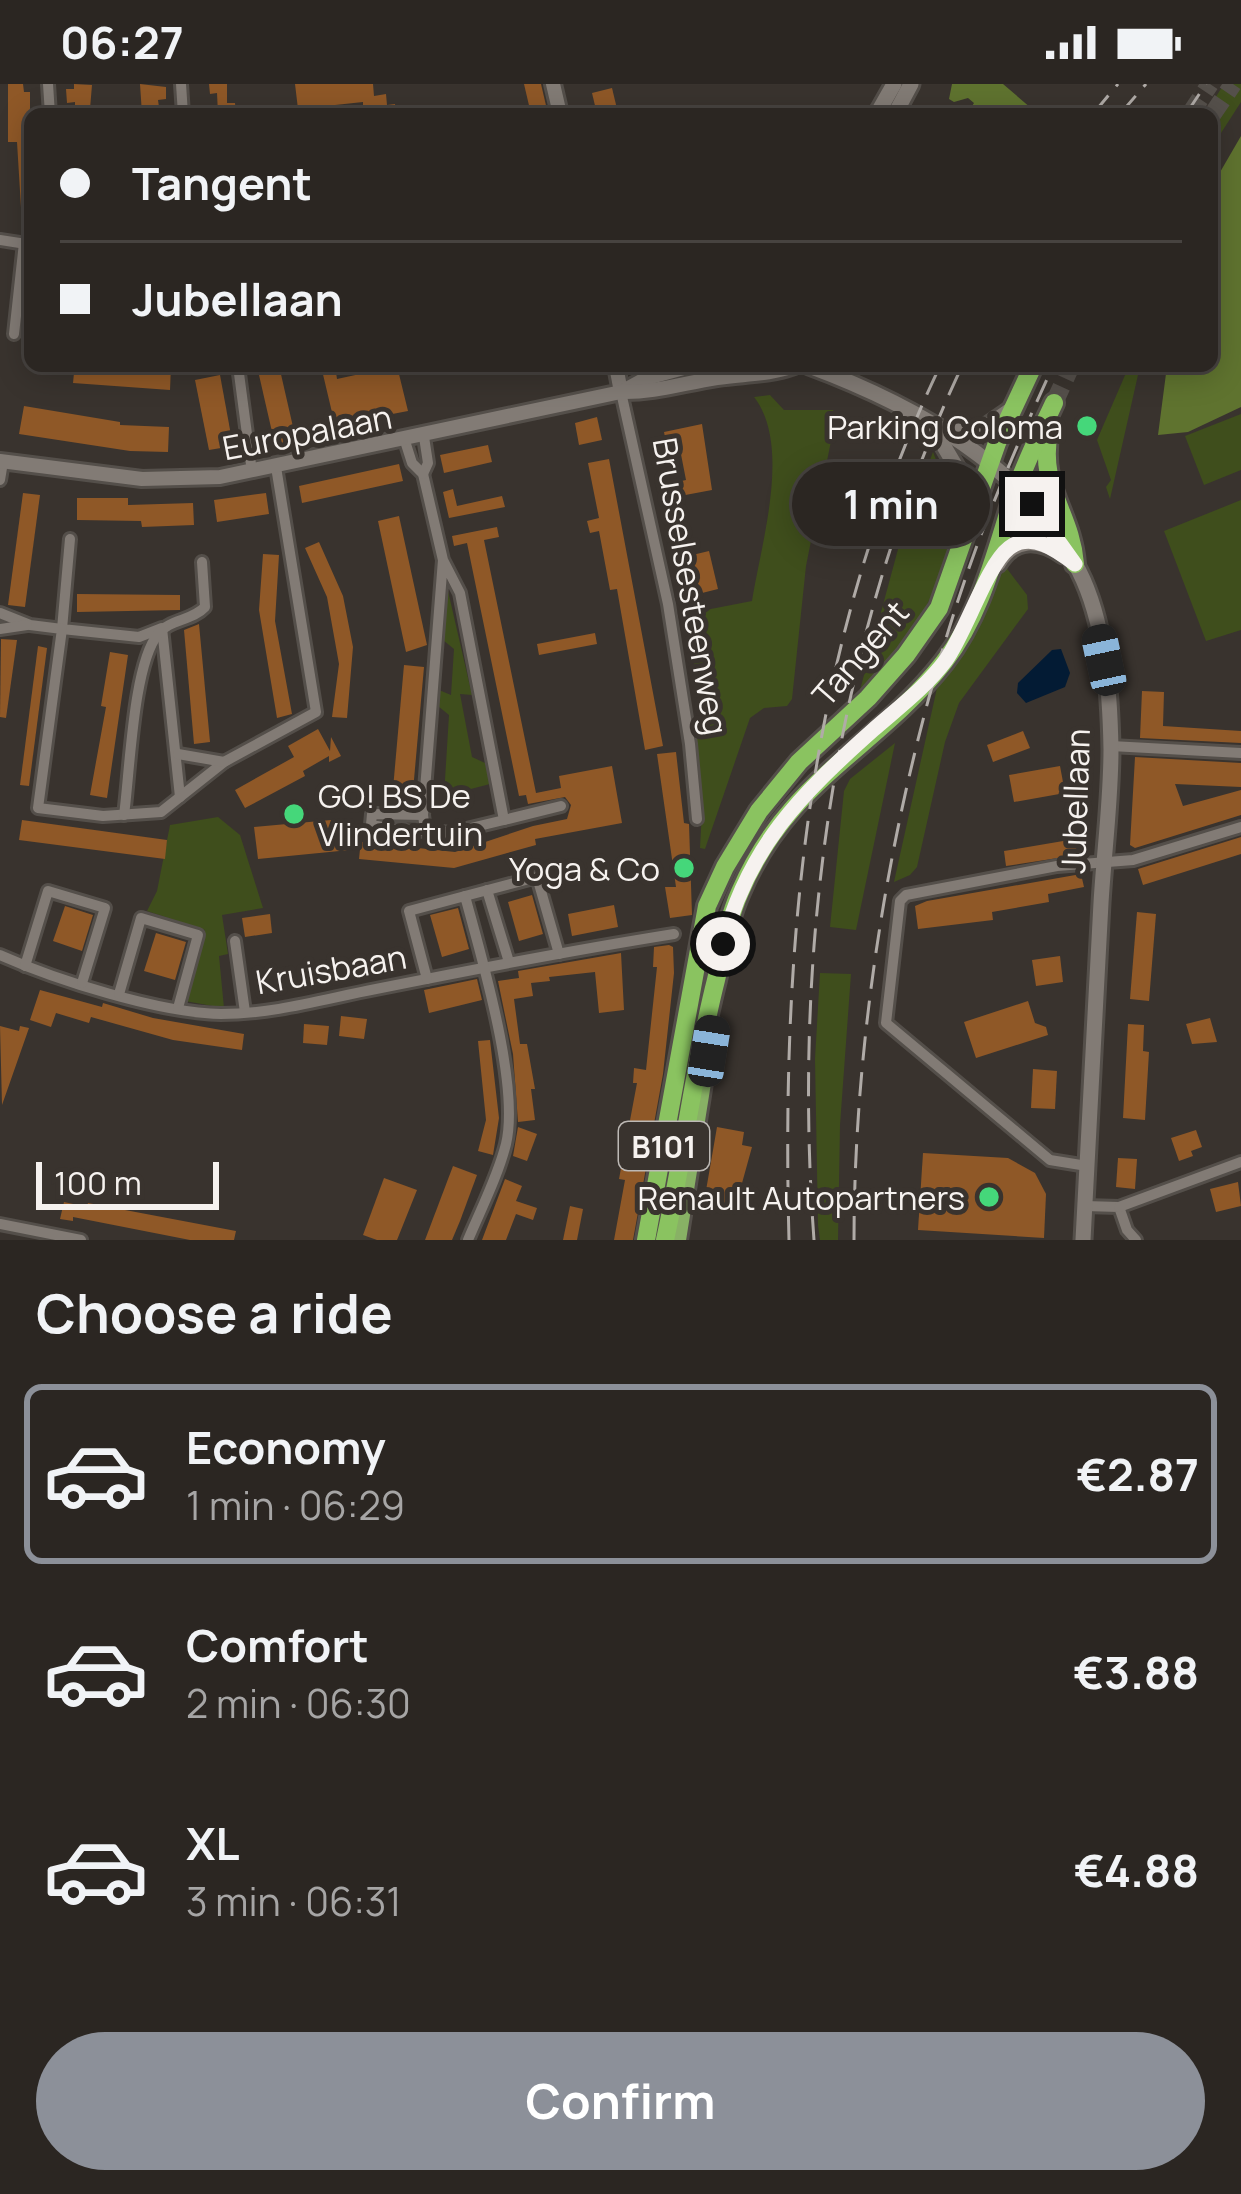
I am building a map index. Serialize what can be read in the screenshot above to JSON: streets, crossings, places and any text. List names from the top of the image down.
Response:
{
  "streets": {
    "highway": ["Tangent", "B101"],
    "main road": ["Jubellaan"],
    "street": ["Europalaan", "Brusselsesteenweg", "Kruisbaan"]
  },
  "crossings": [
    ["Europalaan", "Brusselsesteenweg"],
    ["Tangent", "Jubellaan"],
    ["Tangent", "B101"]
  ],
  "places": [
    "Parking Coloma",
    "GO! BS De Vlindertuin",
    "Yoga & Co",
    "Renault Autopartners"
  ],
  "scale_bar": "100 m",
  "page": {
    "status": "06:27",
    "banner": ["Tangent", "Jubellaan"],
    "bubble": "1 min",
    "scale": "100 m",
    "heading": "Choose a ride",
    "list": [
      {
        "name": "Economy",
        "note": "1 min · 06:29",
        "value": "€2.87"
      },
      {
        "name": "Comfort",
        "note": "2 min · 06:30",
        "value": "€3.88"
      },
      {
        "name": "XL",
        "note": "3 min · 06:31",
        "value": "€4.88"
      }
    ],
    "buttons": "Confirm"
  }
}
